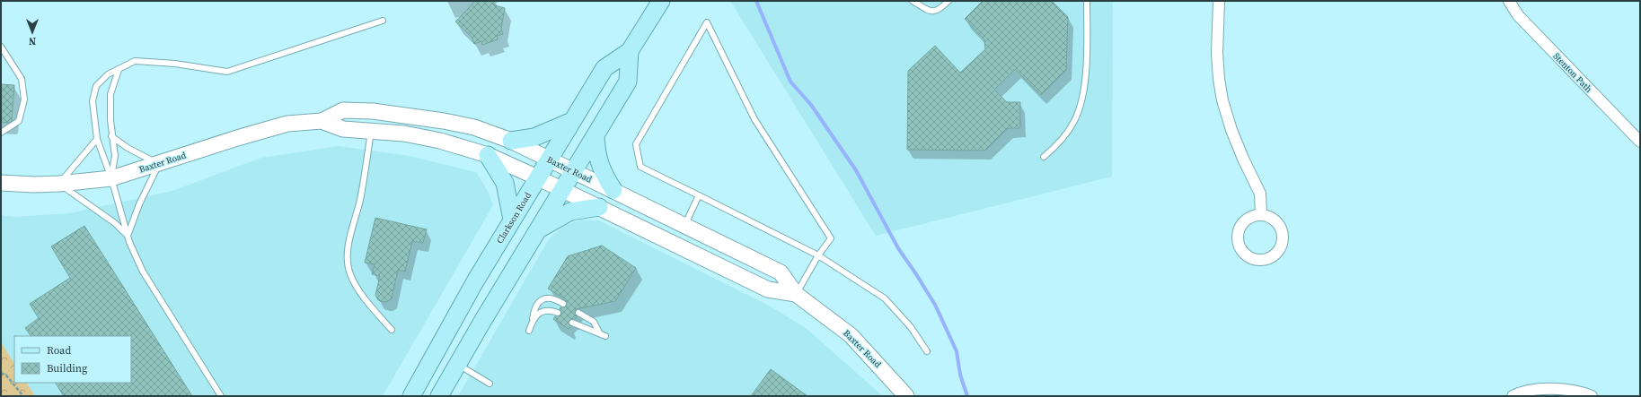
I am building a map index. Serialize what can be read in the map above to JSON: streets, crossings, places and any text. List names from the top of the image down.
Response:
{
  "streets": {
    "main road": ["Baxter Road", "Clarkson Road"],
    "street": ["Stenton Path"]
  },
  "crossings": [
    ["Baxter Road", "Clarkson Road"]
  ],
  "legend": ["Road", "Building"],
  "north": "bottom"
}
